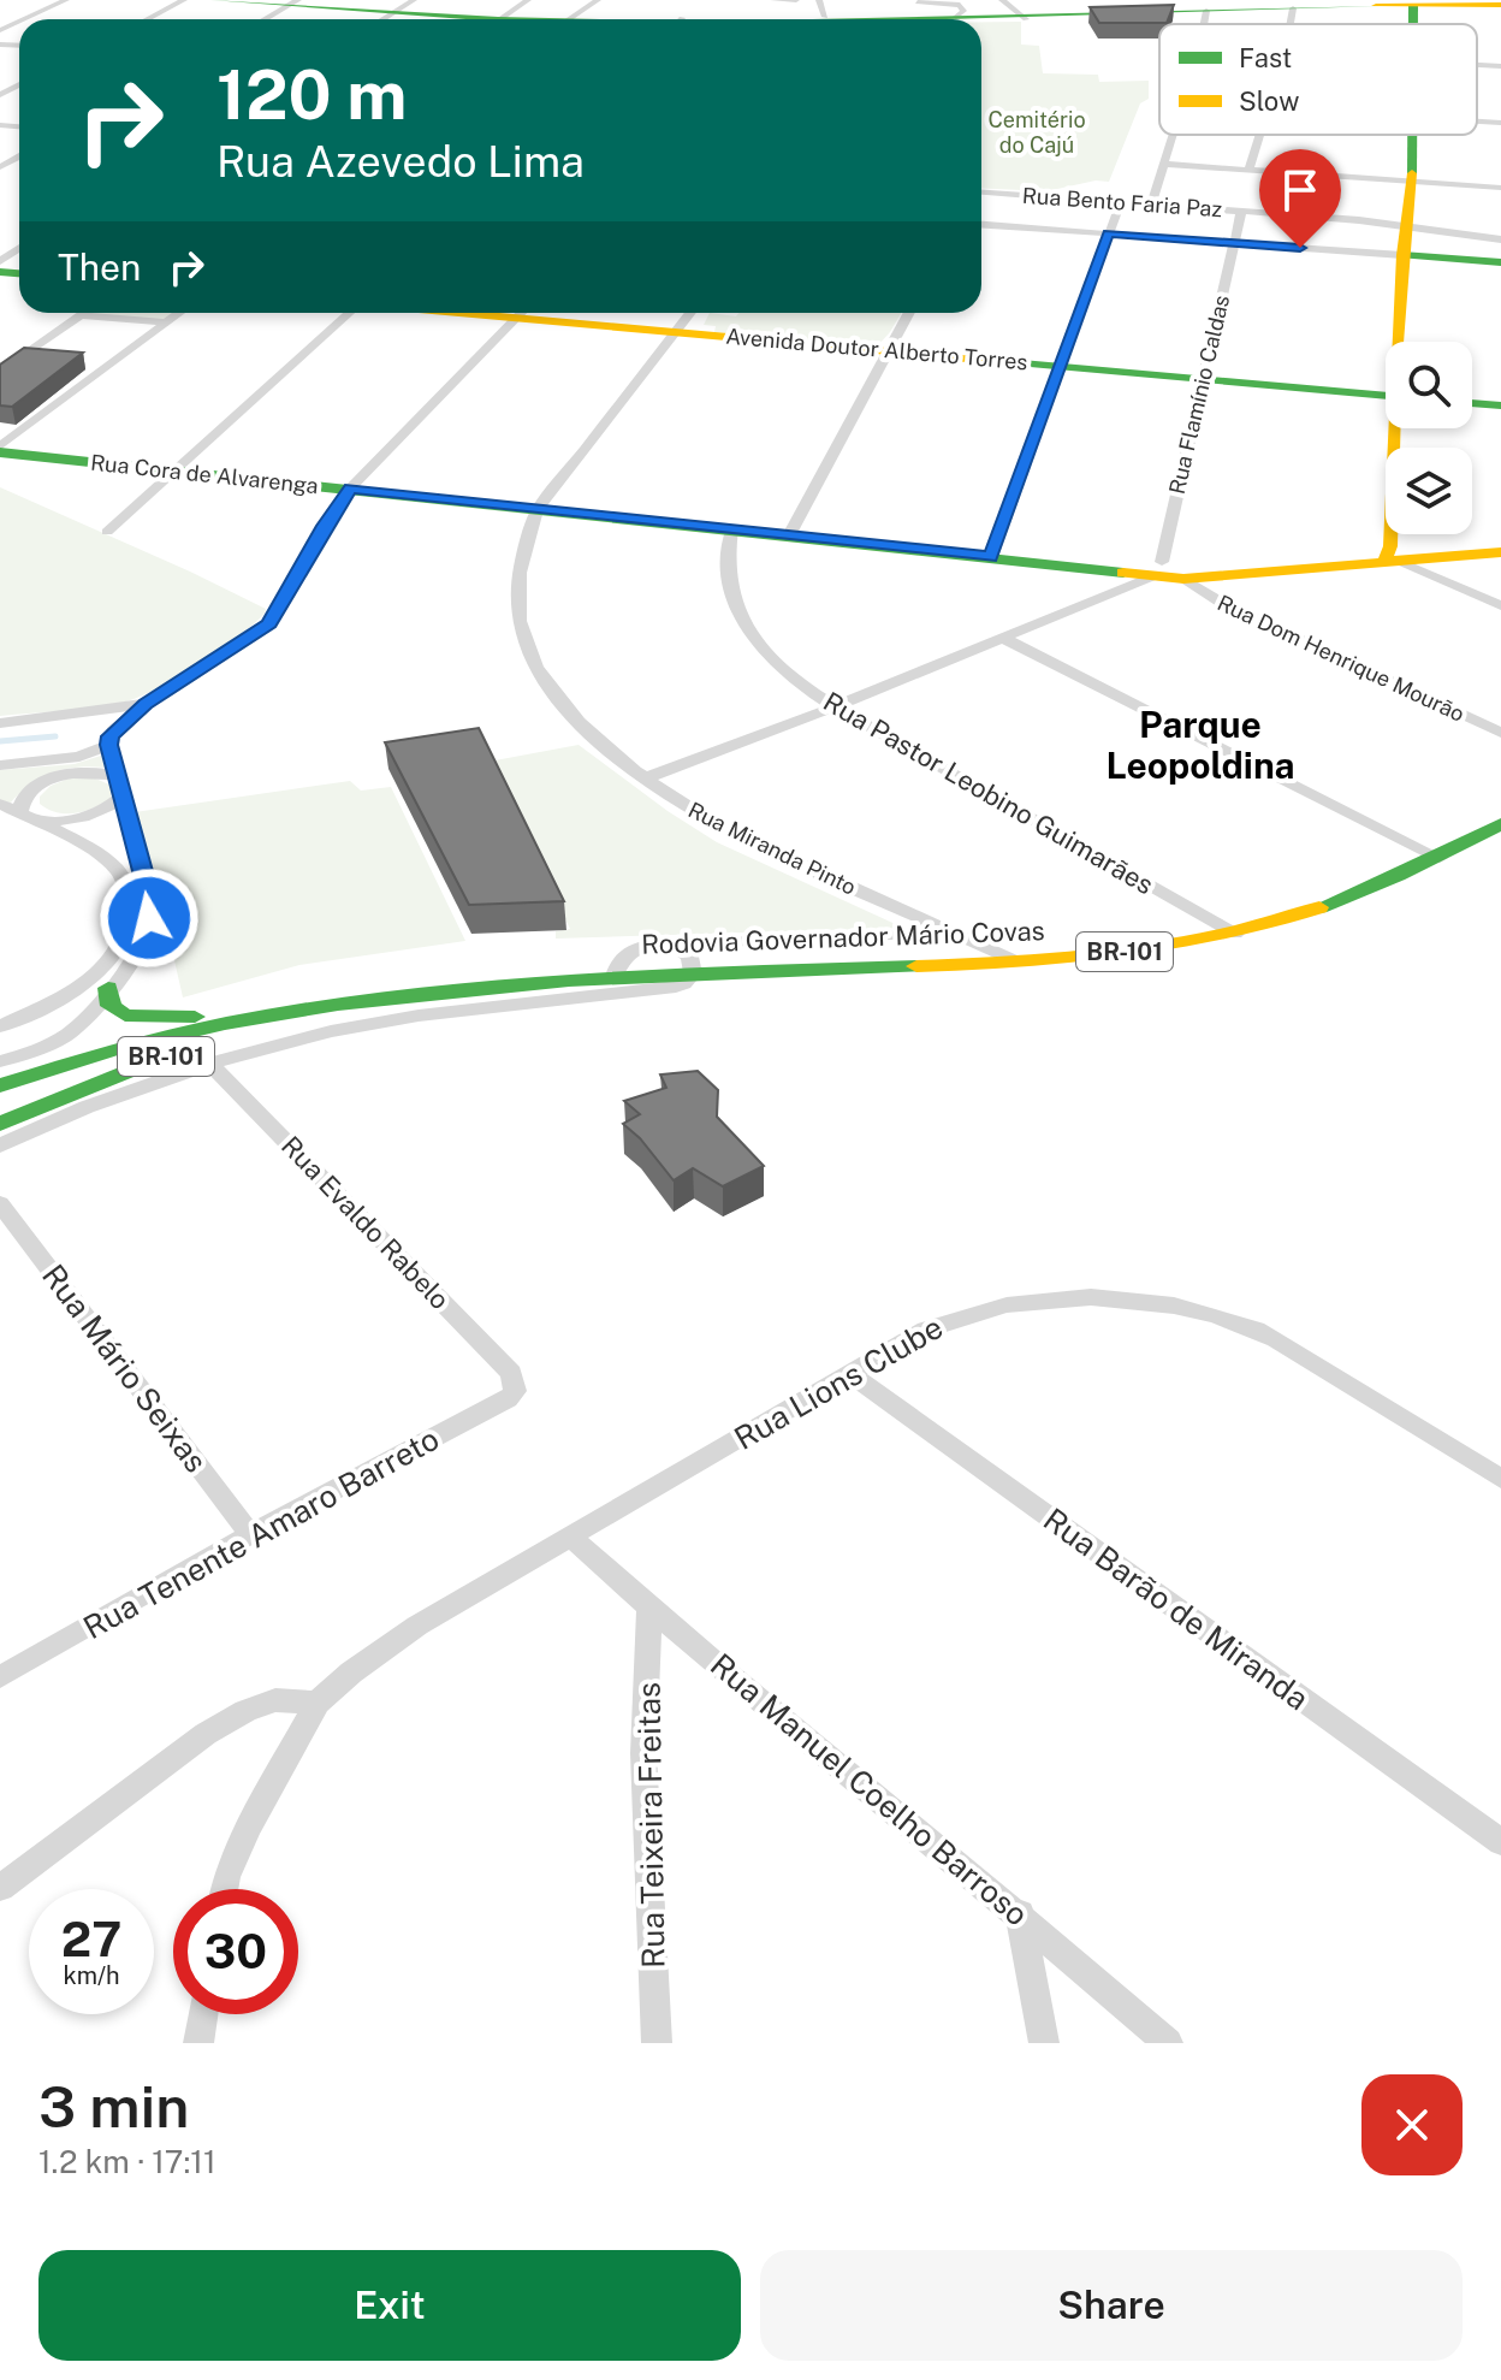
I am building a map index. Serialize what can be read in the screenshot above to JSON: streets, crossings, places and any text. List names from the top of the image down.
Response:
{
  "streets": {
    "main road": [
      "Avenida Doutor Alberto Torres",
      "Rua Cora de Alvarenga",
      "Rodovia Governador Mário Covas",
      "BR-101"
    ],
    "street": [
      "Rua Bento Faria Paz",
      "Rua Flamínio Caldas",
      "Rua Dom Henrique Mourão",
      "Rua Pastor Leobino Guimarães",
      "Rua Miranda Pinto",
      "Rua Evaldo Rabelo",
      "Rua Mário Seixas",
      "Rua Lions Clube",
      "Rua Tenente Amaro Barreto",
      "Rua Barão de Miranda",
      "Rua Manuel Coelho Barroso",
      "Rua Teixeira Freitas"
    ]
  },
  "crossings": [
    ["Rua Bento Faria Paz", "Rua Flamínio Caldas"],
    ["Avenida Doutor Alberto Torres", "Rua Flamínio Caldas"],
    ["Avenida Doutor Alberto Torres", "Rua Miranda Pinto"],
    ["Rua Flamínio Caldas", "Rua Cora de Alvarenga"],
    ["Rua Flamínio Caldas", "Rua Dom Henrique Mourão"],
    ["Rua Cora de Alvarenga", "Rua Dom Henrique Mourão"],
    ["Rua Cora de Alvarenga", "Rua Pastor Leobino Guimarães"],
    ["Rua Cora de Alvarenga", "Rua Miranda Pinto"],
    ["Rua Pastor Leobino Guimarães", "Rodovia Governador Mário Covas"],
    ["Rua Miranda Pinto", "Rodovia Governador Mário Covas"],
    ["Rua Evaldo Rabelo", "Rua Tenente Amaro Barreto"],
    ["Rua Mário Seixas", "Rua Tenente Amaro Barreto"],
    ["Rua Lions Clube", "Rua Barão de Miranda"],
    ["Rua Lions Clube", "Rua Manuel Coelho Barroso"],
    ["Rua Manuel Coelho Barroso", "Rua Teixeira Freitas"]
  ],
  "districts": ["Parque Leopoldina"],
  "parks": ["Cemitério do Cajú"],
  "legend": ["Fast", "Slow"],
  "page": {
    "turn": ["120 m", "Rua Azevedo Lima"],
    "then": "Then",
    "speed": "27 km/h",
    "limit": "30",
    "heading": ["3 min", "1.2 km · 17:11"],
    "buttons": ["Exit", "Share"]
  }
}
